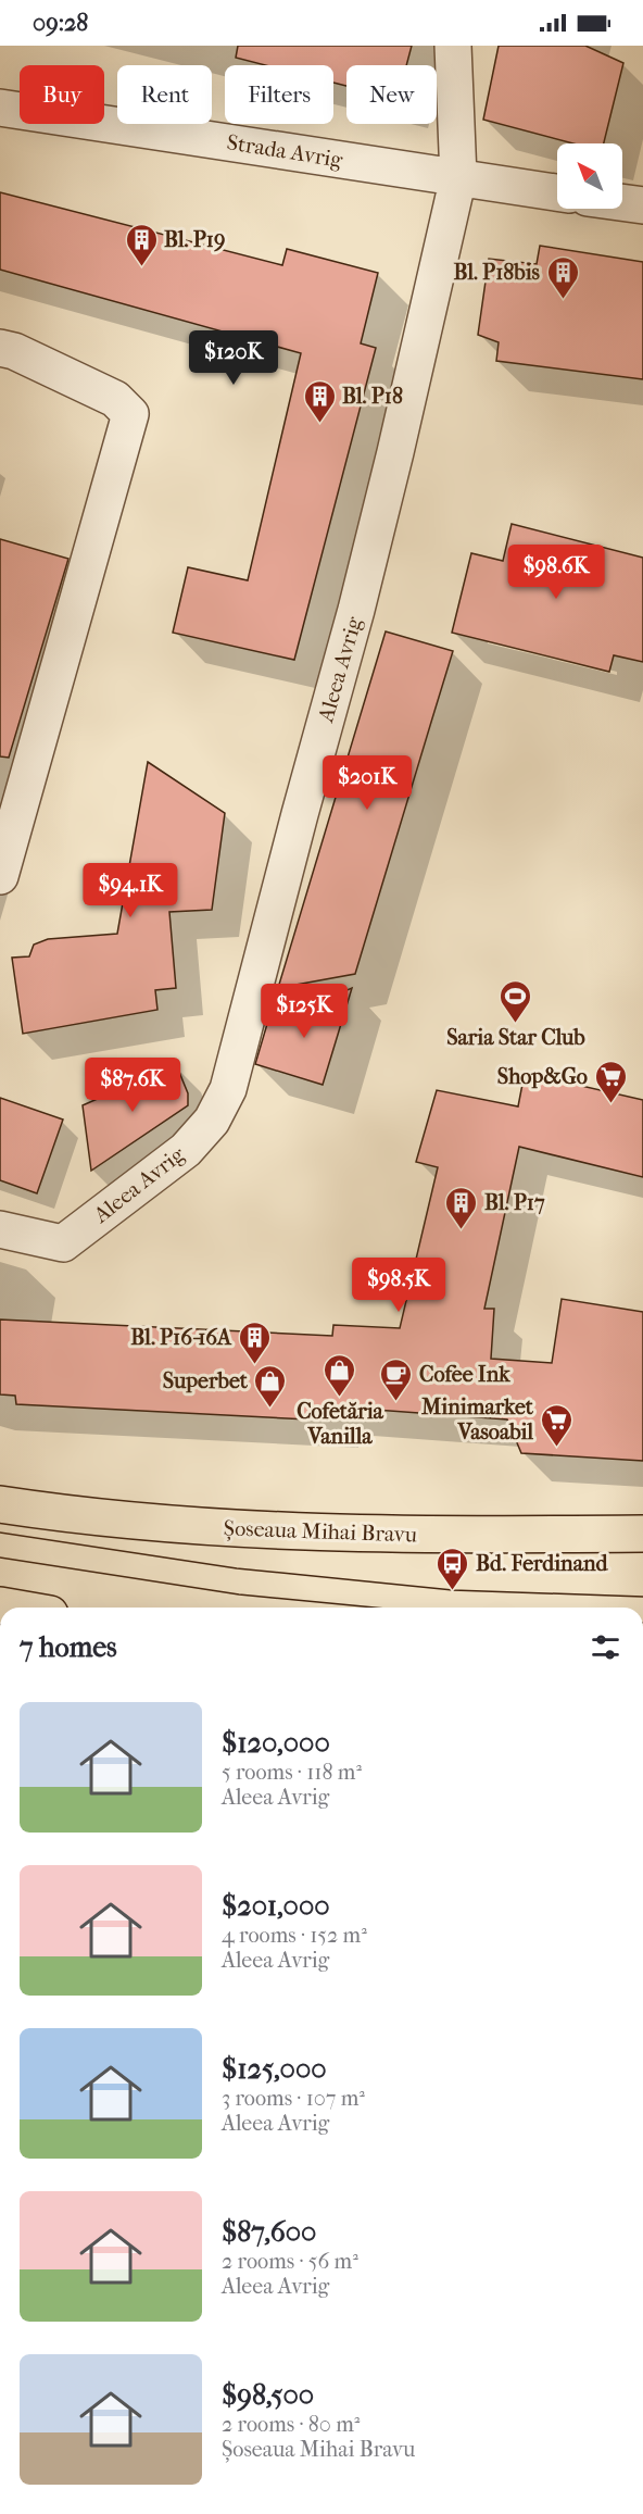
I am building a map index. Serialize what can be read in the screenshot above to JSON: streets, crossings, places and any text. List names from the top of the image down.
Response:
{
  "streets": {
    "main road": ["Șoseaua Mihai Bravu"],
    "street": ["Strada Avrig", "Aleea Avrig"]
  },
  "crossings": [
    ["Strada Avrig", "Aleea Avrig"]
  ],
  "places": {
    "building": [
      "Bl. P19",
      "Bl. P18bis",
      "Bl. P18",
      "Bl. P17",
      "Bl. P16-16A"
    ],
    "sports": ["Saria Star Club"],
    "supermarket": ["Shop&Go", "Minimarket Vasoabil"],
    "shop": ["Cofetăria Vanilla", "Superbet"],
    "cafe": ["Cofee Ink"],
    "bus stop": ["Bd. Ferdinand"]
  },
  "north": "top left",
  "page": {
    "status": "09:28",
    "chip": [
      "Buy",
      "Rent",
      "Filters",
      "New"
    ],
    "price": [
      "$120K",
      "$98.6K",
      "$201K",
      "$94.1K",
      "$125K",
      "$87.6K",
      "$98.5K"
    ],
    "heading": "7 homes",
    "list": [
      {
        "name": "$120,000",
        "note": "5 rooms · 118 m² · Aleea Avrig"
      },
      {
        "name": "$201,000",
        "note": "4 rooms · 152 m² · Aleea Avrig"
      },
      {
        "name": "$125,000",
        "note": "3 rooms · 107 m² · Aleea Avrig"
      },
      {
        "name": "$87,600",
        "note": "2 rooms · 56 m² · Aleea Avrig"
      },
      {
        "name": "$98,500",
        "note": "2 rooms · 80 m² · Șoseaua Mihai Bravu"
      }
    ]
  }
}
